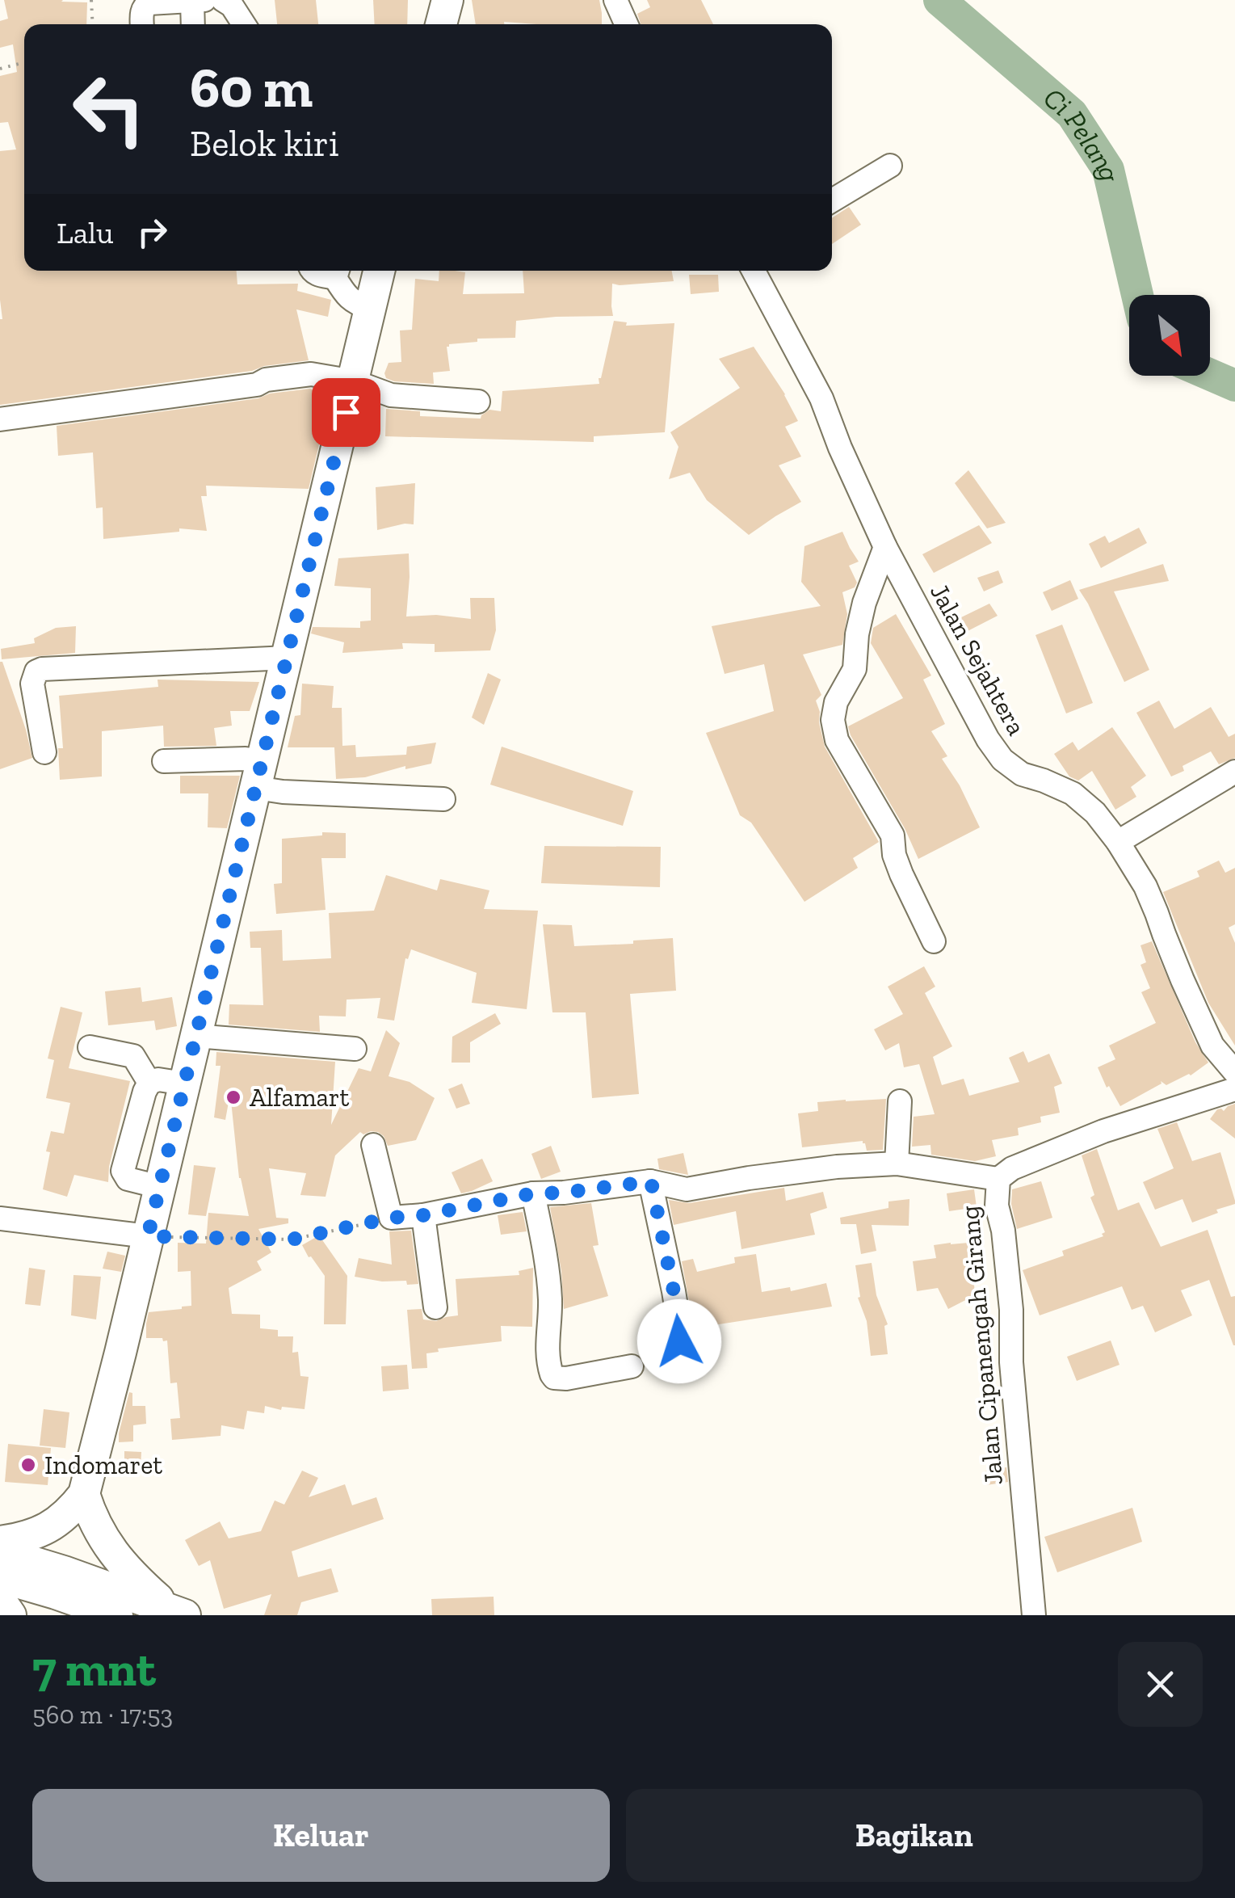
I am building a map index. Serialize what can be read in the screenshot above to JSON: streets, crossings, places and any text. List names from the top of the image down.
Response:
{
  "streets": {
    "street": ["Jalan Sejahtera", "Jalan Cipanengah Girang"]
  },
  "water": ["Ci Pelang"],
  "places": ["Alfamart", "Indomaret"],
  "north": "bottom right",
  "page": {
    "turn": ["60 m", "Belok kiri"],
    "then": "Lalu",
    "heading": ["7 mnt", "560 m · 17:53"],
    "buttons": ["Keluar", "Bagikan"]
  }
}
